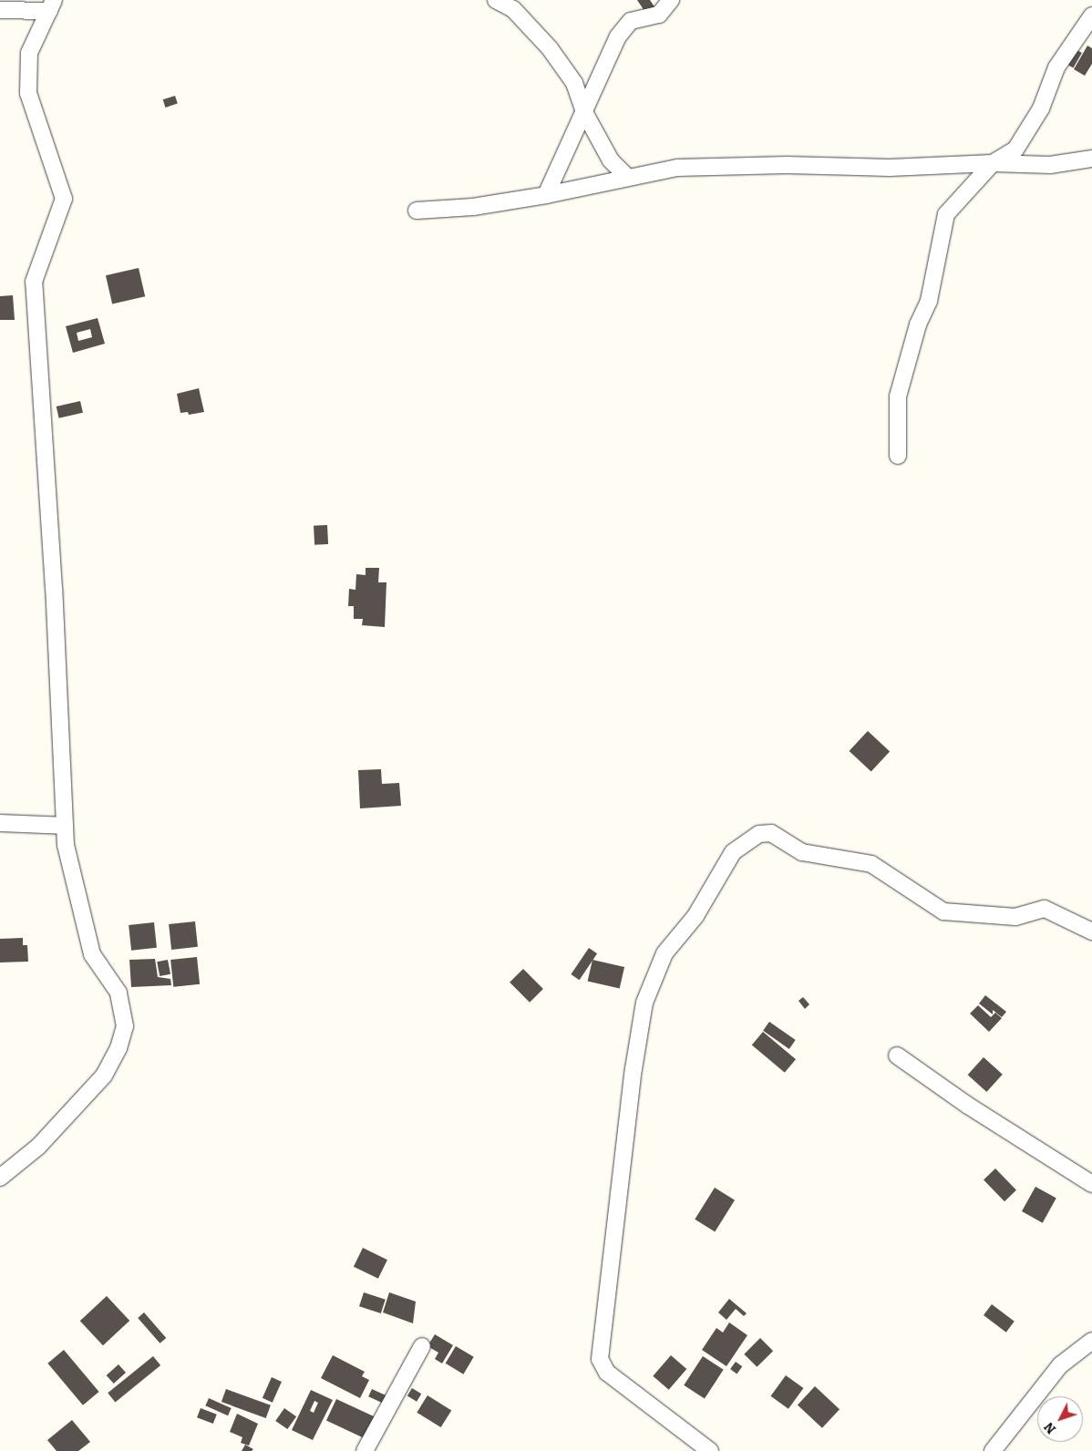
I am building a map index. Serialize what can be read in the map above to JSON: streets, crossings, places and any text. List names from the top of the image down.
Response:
{
  "north": "bottom left"
}
